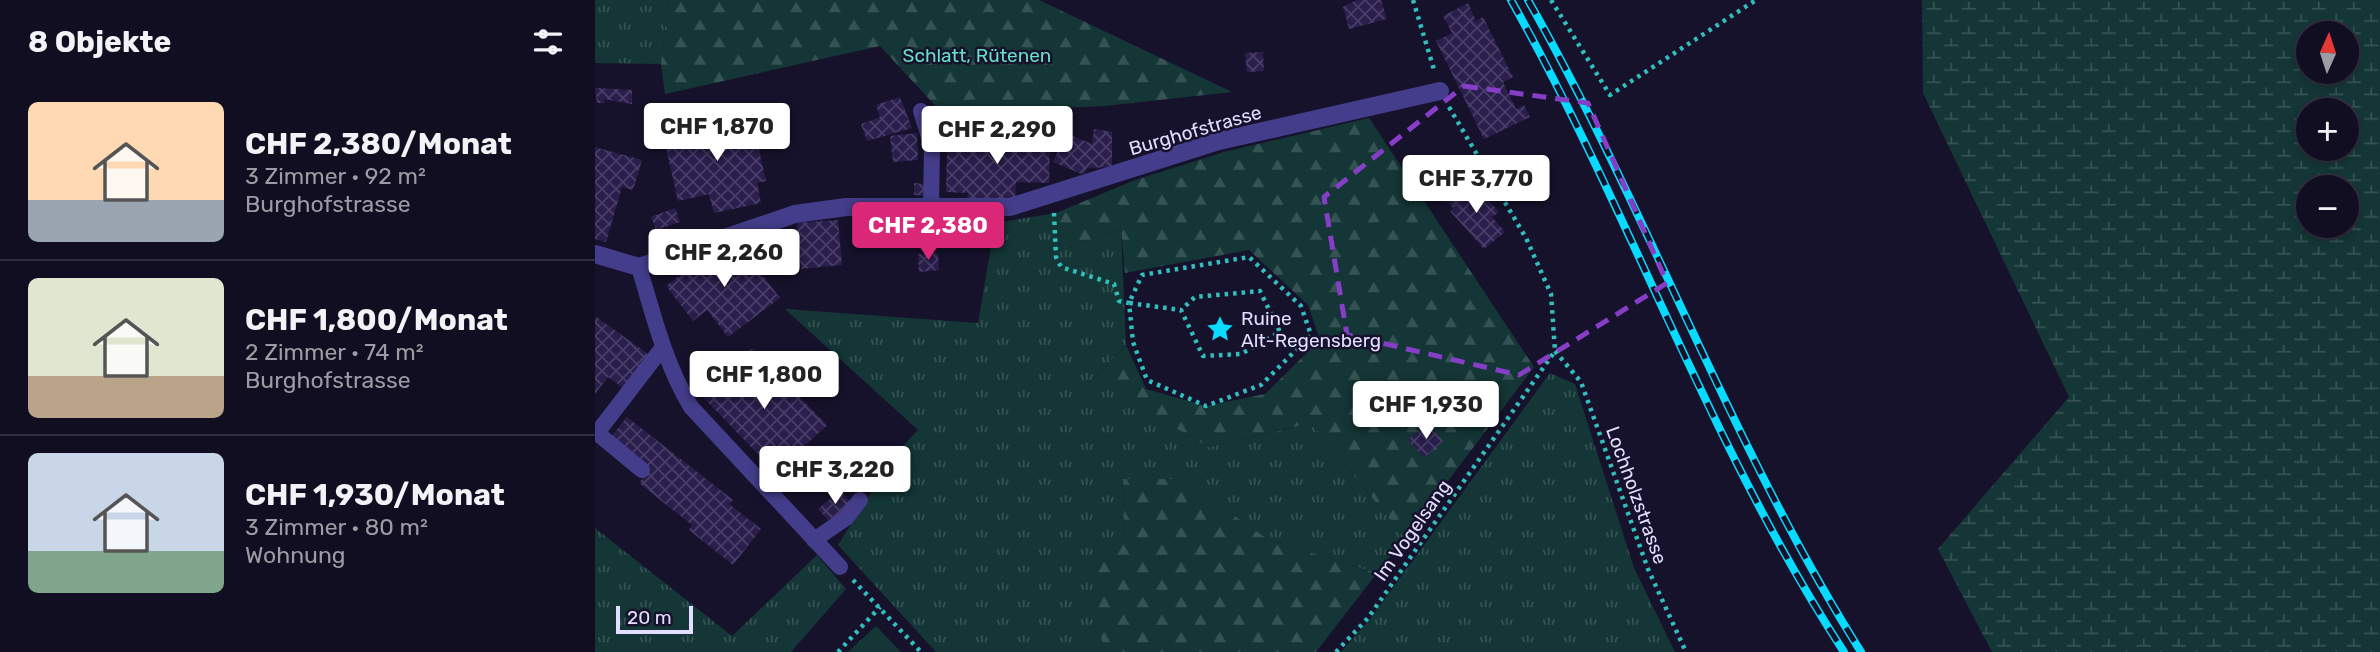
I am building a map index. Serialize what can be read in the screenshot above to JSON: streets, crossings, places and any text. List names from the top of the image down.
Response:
{
  "streets": {
    "street": ["Burghofstrasse"],
    "path": ["Lochholzstrasse", "Im Vogelsang"]
  },
  "crossings": [
    ["Lochholzstrasse", "Im Vogelsang"]
  ],
  "parks": ["Schlatt, Rütenen"],
  "places": {
    "place": ["Ruine Alt-Regensberg"]
  },
  "scale_bar": "20 m",
  "north": "top",
  "page": {
    "heading": "8 Objekte",
    "map_buttons": ["+", "−"],
    "list": [
      {
        "name": "CHF 2,380/Monat",
        "note": "3 Zimmer · 92 m² · Burghofstrasse"
      },
      {
        "name": "CHF 1,800/Monat",
        "note": "2 Zimmer · 74 m² · Burghofstrasse"
      },
      {
        "name": "CHF 1,930/Monat",
        "note": "3 Zimmer · 80 m² · Wohnung"
      }
    ],
    "price": [
      "CHF 1,870",
      "CHF 2,290",
      "CHF 3,770",
      "CHF 2,380",
      "CHF 2,260",
      "CHF 1,800",
      "CHF 1,930",
      "CHF 3,220"
    ],
    "scale": "20 m"
  }
}
